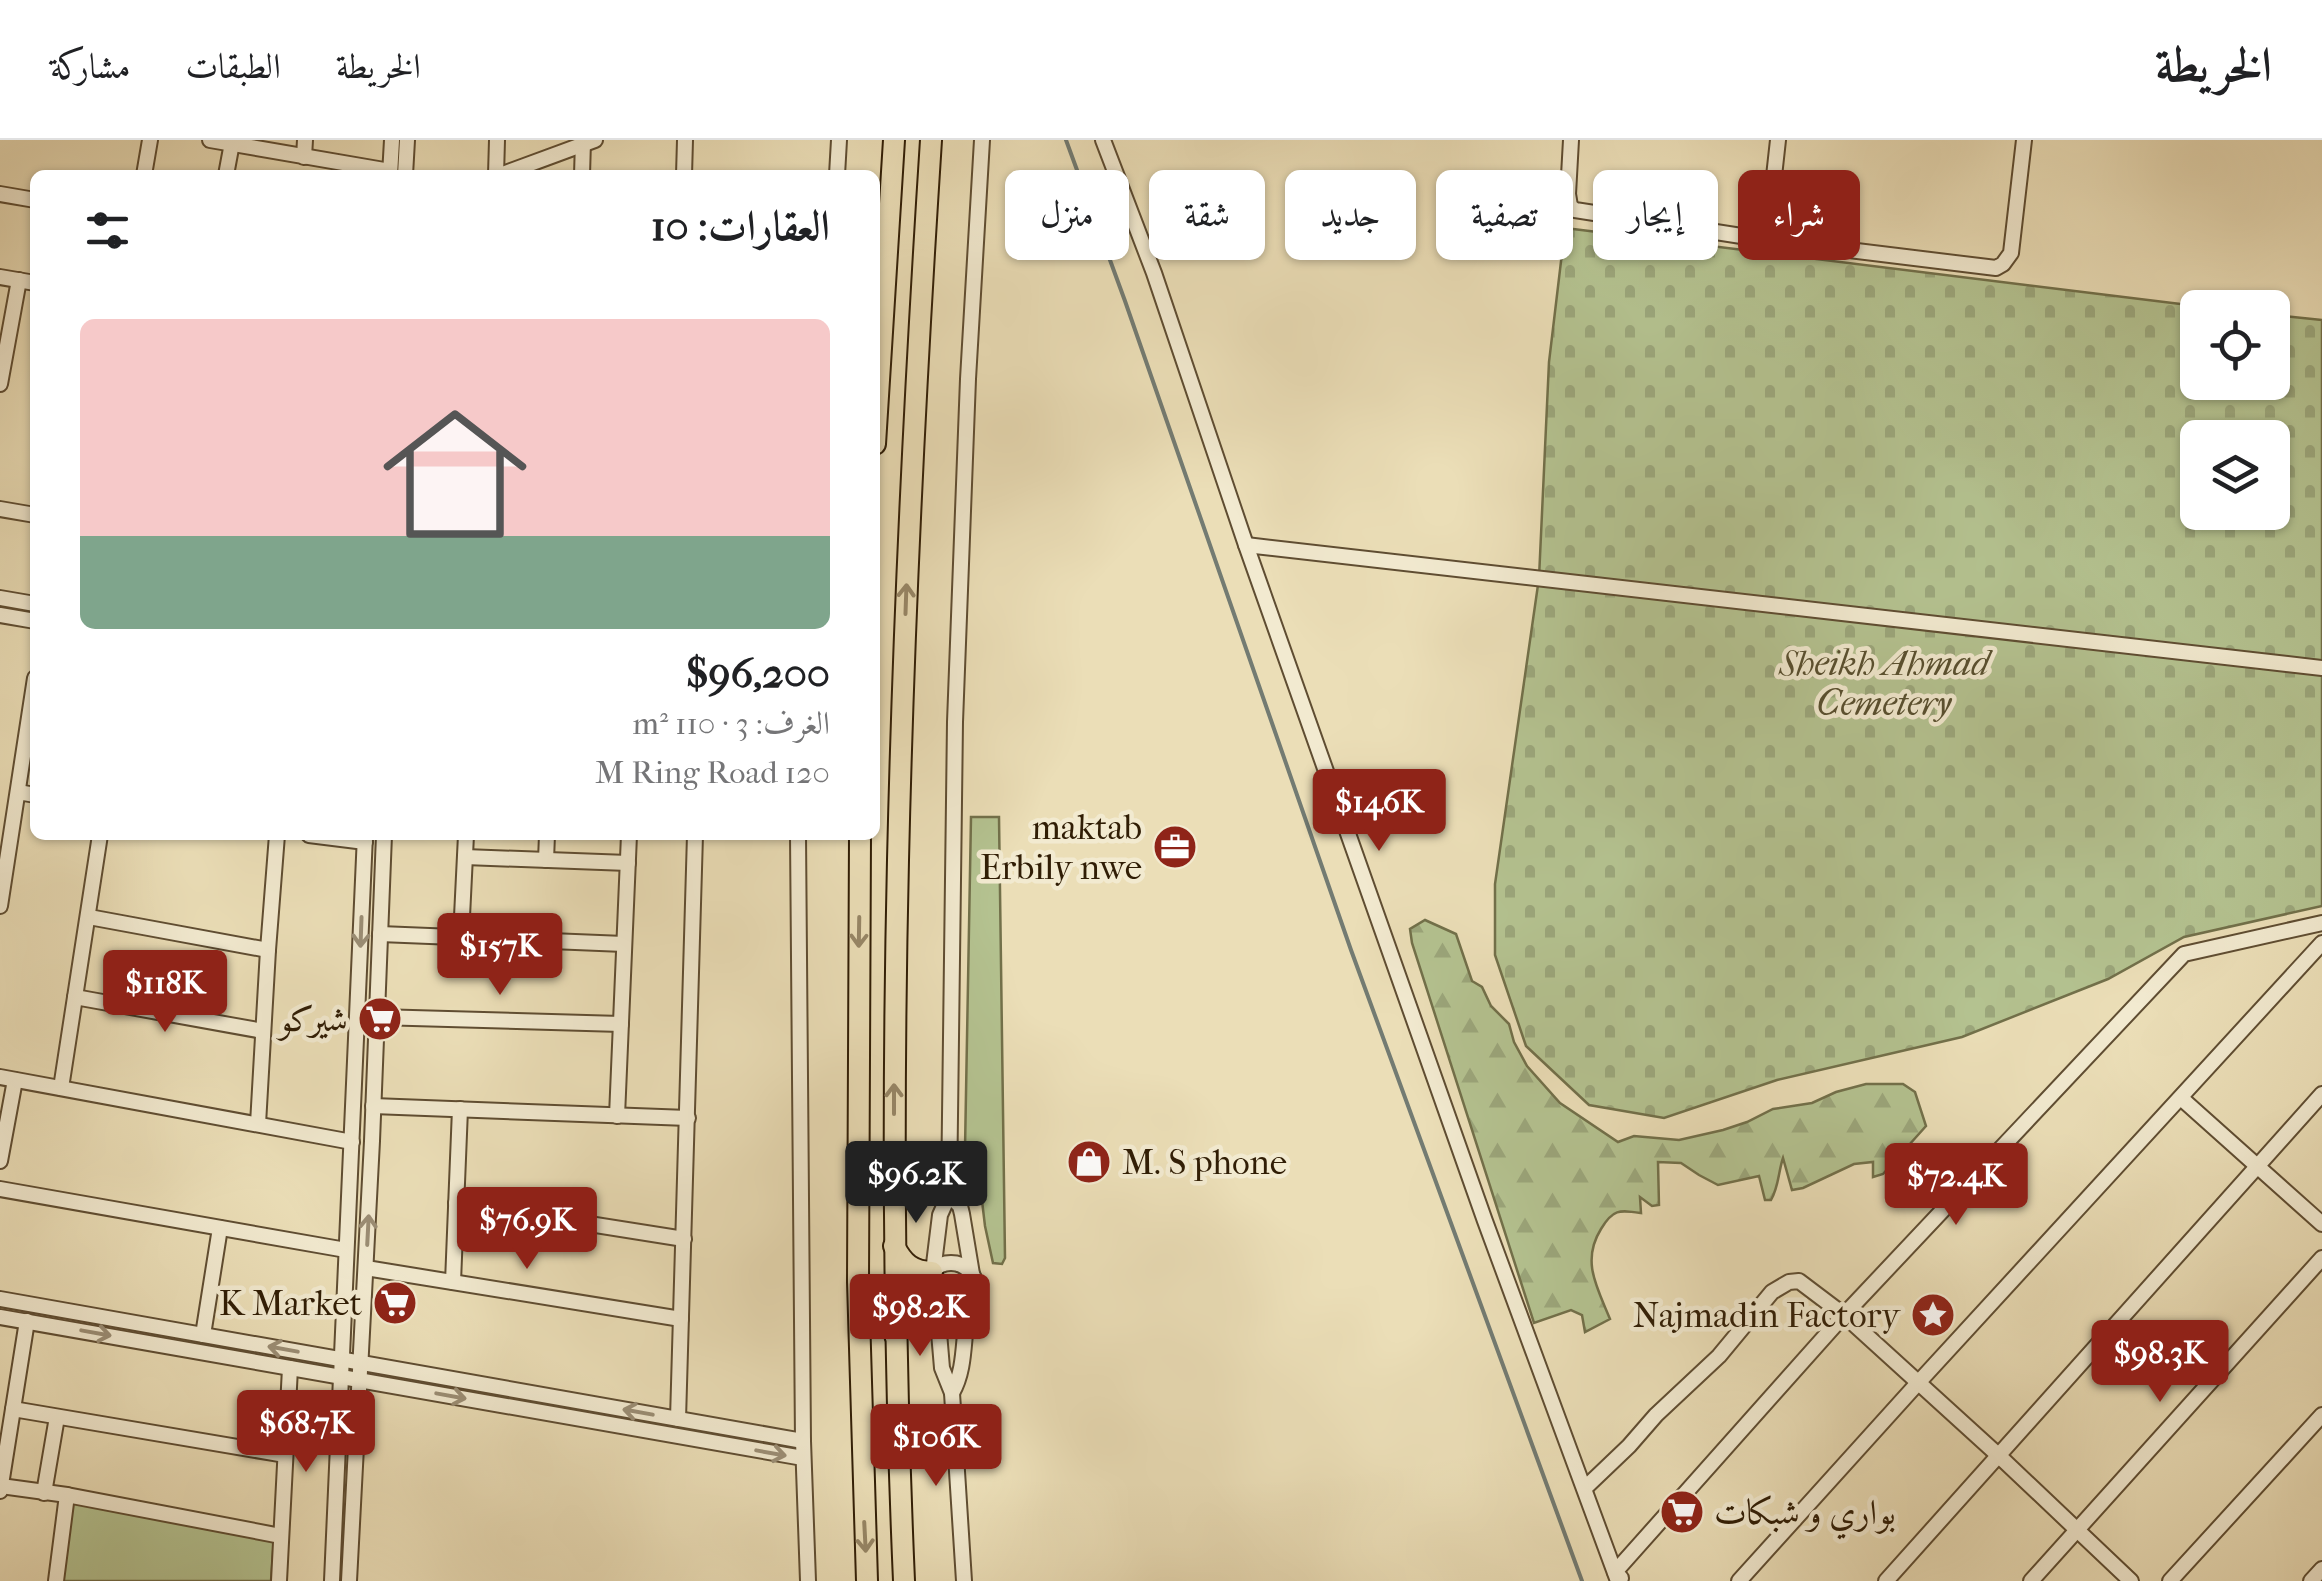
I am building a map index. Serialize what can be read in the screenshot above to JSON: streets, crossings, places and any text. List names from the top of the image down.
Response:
{
  "parks": ["Sheikh Ahmad Cemetery"],
  "places": {
    "office": ["maktab Erbily nwe"],
    "supermarket": ["شيركو", "K Market", "بواري و شبكات"],
    "shop": ["M. S phone"],
    "place": ["Najmadin Factory"]
  },
  "page": {
    "header": "الخريطة",
    "nav": ["الخريطة", "الطبقات", "مشاركة"],
    "chip": [
      "شراء",
      "إيجار",
      "تصفية",
      "جديد",
      "شقة",
      "منزل"
    ],
    "heading": "العقارات: 10",
    "list": [
      {
        "name": "$96,200",
        "note": "الغرف: 3 · 110 m² · 120 M Ring Road"
      }
    ],
    "price": [
      "$146K",
      "$157K",
      "$118K",
      "$96.2K",
      "$72.4K",
      "$76.9K",
      "$98.2K",
      "$98.3K",
      "$68.7K",
      "$106K"
    ]
  }
}
